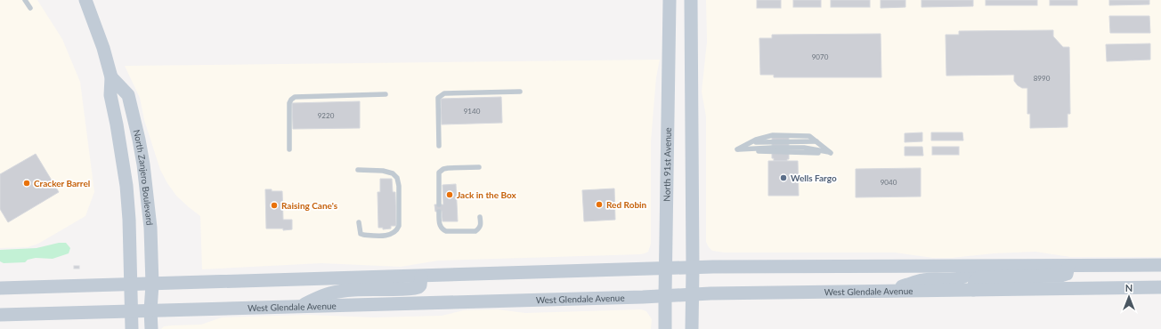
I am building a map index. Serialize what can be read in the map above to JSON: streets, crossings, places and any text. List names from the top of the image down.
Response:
{
  "streets": {
    "main road": ["North 91st Avenue", "North Zanjero Boulevard", "West Glendale Avenue"]
  },
  "crossings": [
    ["North 91st Avenue", "West Glendale Avenue"],
    ["North Zanjero Boulevard", "West Glendale Avenue"]
  ],
  "places": [
    "Wells Fargo",
    "Cracker Barrel",
    "Jack in the Box",
    "Red Robin",
    "Raising Cane's"
  ],
  "house_numbers": [
    "9070",
    "8990",
    "9140",
    "9220",
    "9040"
  ],
  "north": "top"
}
